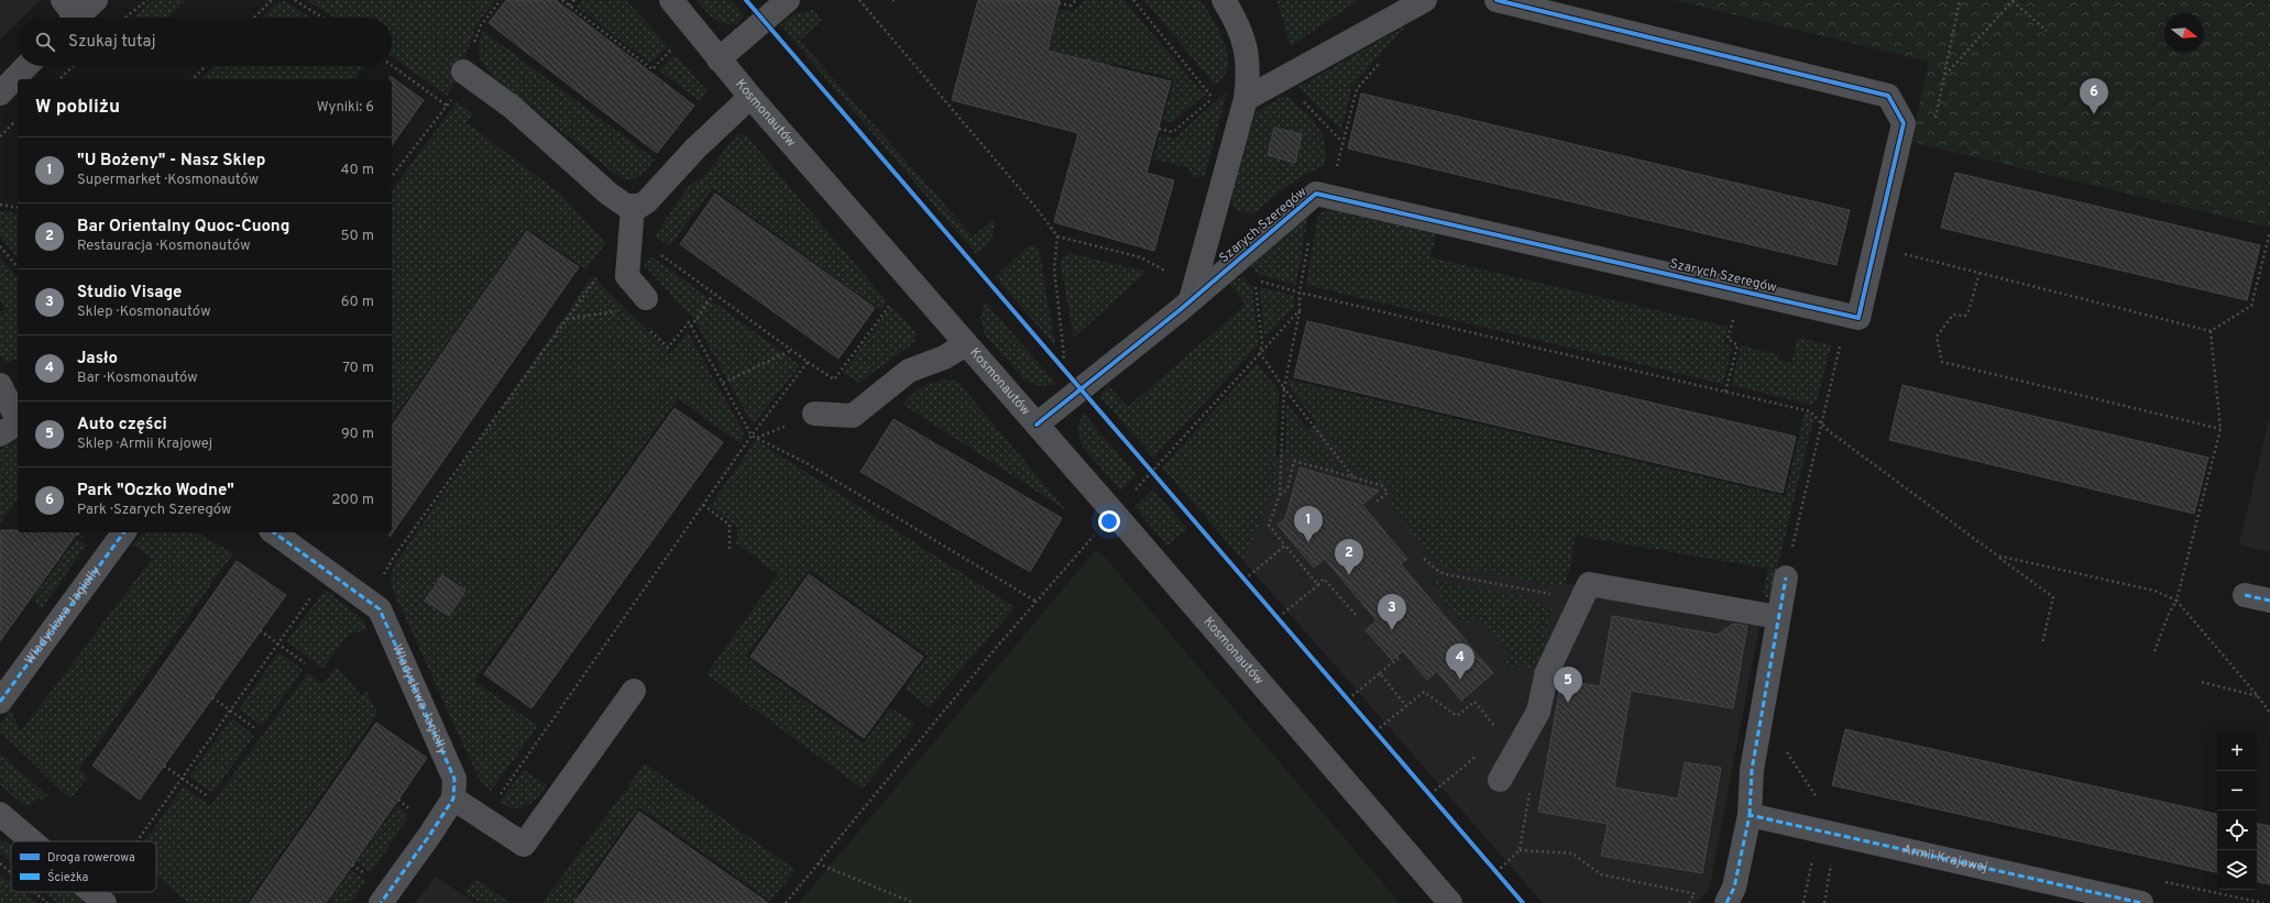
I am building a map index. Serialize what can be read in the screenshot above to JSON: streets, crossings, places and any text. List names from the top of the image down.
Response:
{
  "streets": {
    "street": [
      "Kosmonautów",
      "Szarych Szeregów",
      "Władysława Jagiełły",
      "Armii Krajowej"
    ]
  },
  "crossings": [
    ["Kosmonautów", "Szarych Szeregów"]
  ],
  "legend": ["Droga rowerowa", "Ścieżka"],
  "north": "right",
  "page": {
    "search": "Szukaj tutaj",
    "pins": [
      "6",
      "1",
      "2",
      "3",
      "4",
      "5"
    ],
    "heading": ["W pobliżu", "Wyniki: 6"],
    "list": [
      {
        "mark": "1",
        "name": "\"U Bożeny\" - Nasz Sklep",
        "note": "Supermarket · Kosmonautów",
        "value": "40 m"
      },
      {
        "mark": "2",
        "name": "Bar Orientalny Quoc-Cuong",
        "note": "Restauracja · Kosmonautów",
        "value": "50 m"
      },
      {
        "mark": "3",
        "name": "Studio Visage",
        "note": "Sklep · Kosmonautów",
        "value": "60 m"
      },
      {
        "mark": "4",
        "name": "Jasło",
        "note": "Bar · Kosmonautów",
        "value": "70 m"
      },
      {
        "mark": "5",
        "name": "Auto części",
        "note": "Sklep · Armii Krajowej",
        "value": "90 m"
      },
      {
        "mark": "6",
        "name": "Park \"Oczko Wodne\"",
        "note": "Park · Szarych Szeregów",
        "value": "200 m"
      }
    ],
    "map_buttons": ["+", "−"]
  }
}
